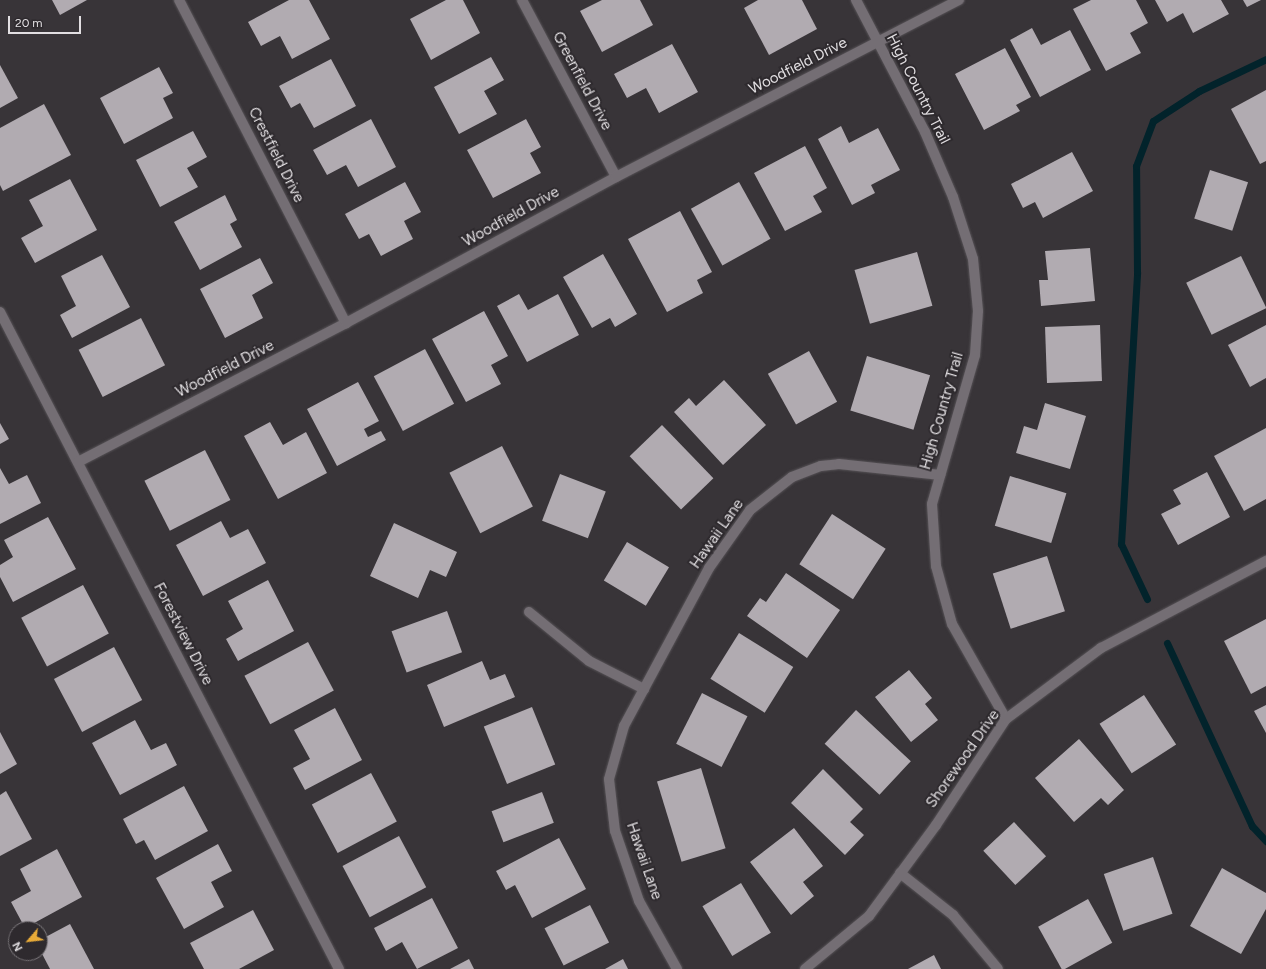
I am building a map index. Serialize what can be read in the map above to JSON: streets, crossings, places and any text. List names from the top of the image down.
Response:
{
  "streets": {
    "street": [
      "Woodfield Drive",
      "Greenfield Drive",
      "High Country Trail",
      "Crestfield Drive",
      "Hawaii Lane",
      "Forestview Drive",
      "Shorewood Drive"
    ]
  },
  "crossings": [
    ["Woodfield Drive", "Greenfield Drive"],
    ["Woodfield Drive", "High Country Trail"],
    ["Woodfield Drive", "Crestfield Drive"],
    ["Woodfield Drive", "Forestview Drive"],
    ["High Country Trail", "Hawaii Lane"],
    ["High Country Trail", "Shorewood Drive"]
  ],
  "scale_bar": "20 m",
  "north": "bottom left"
}
